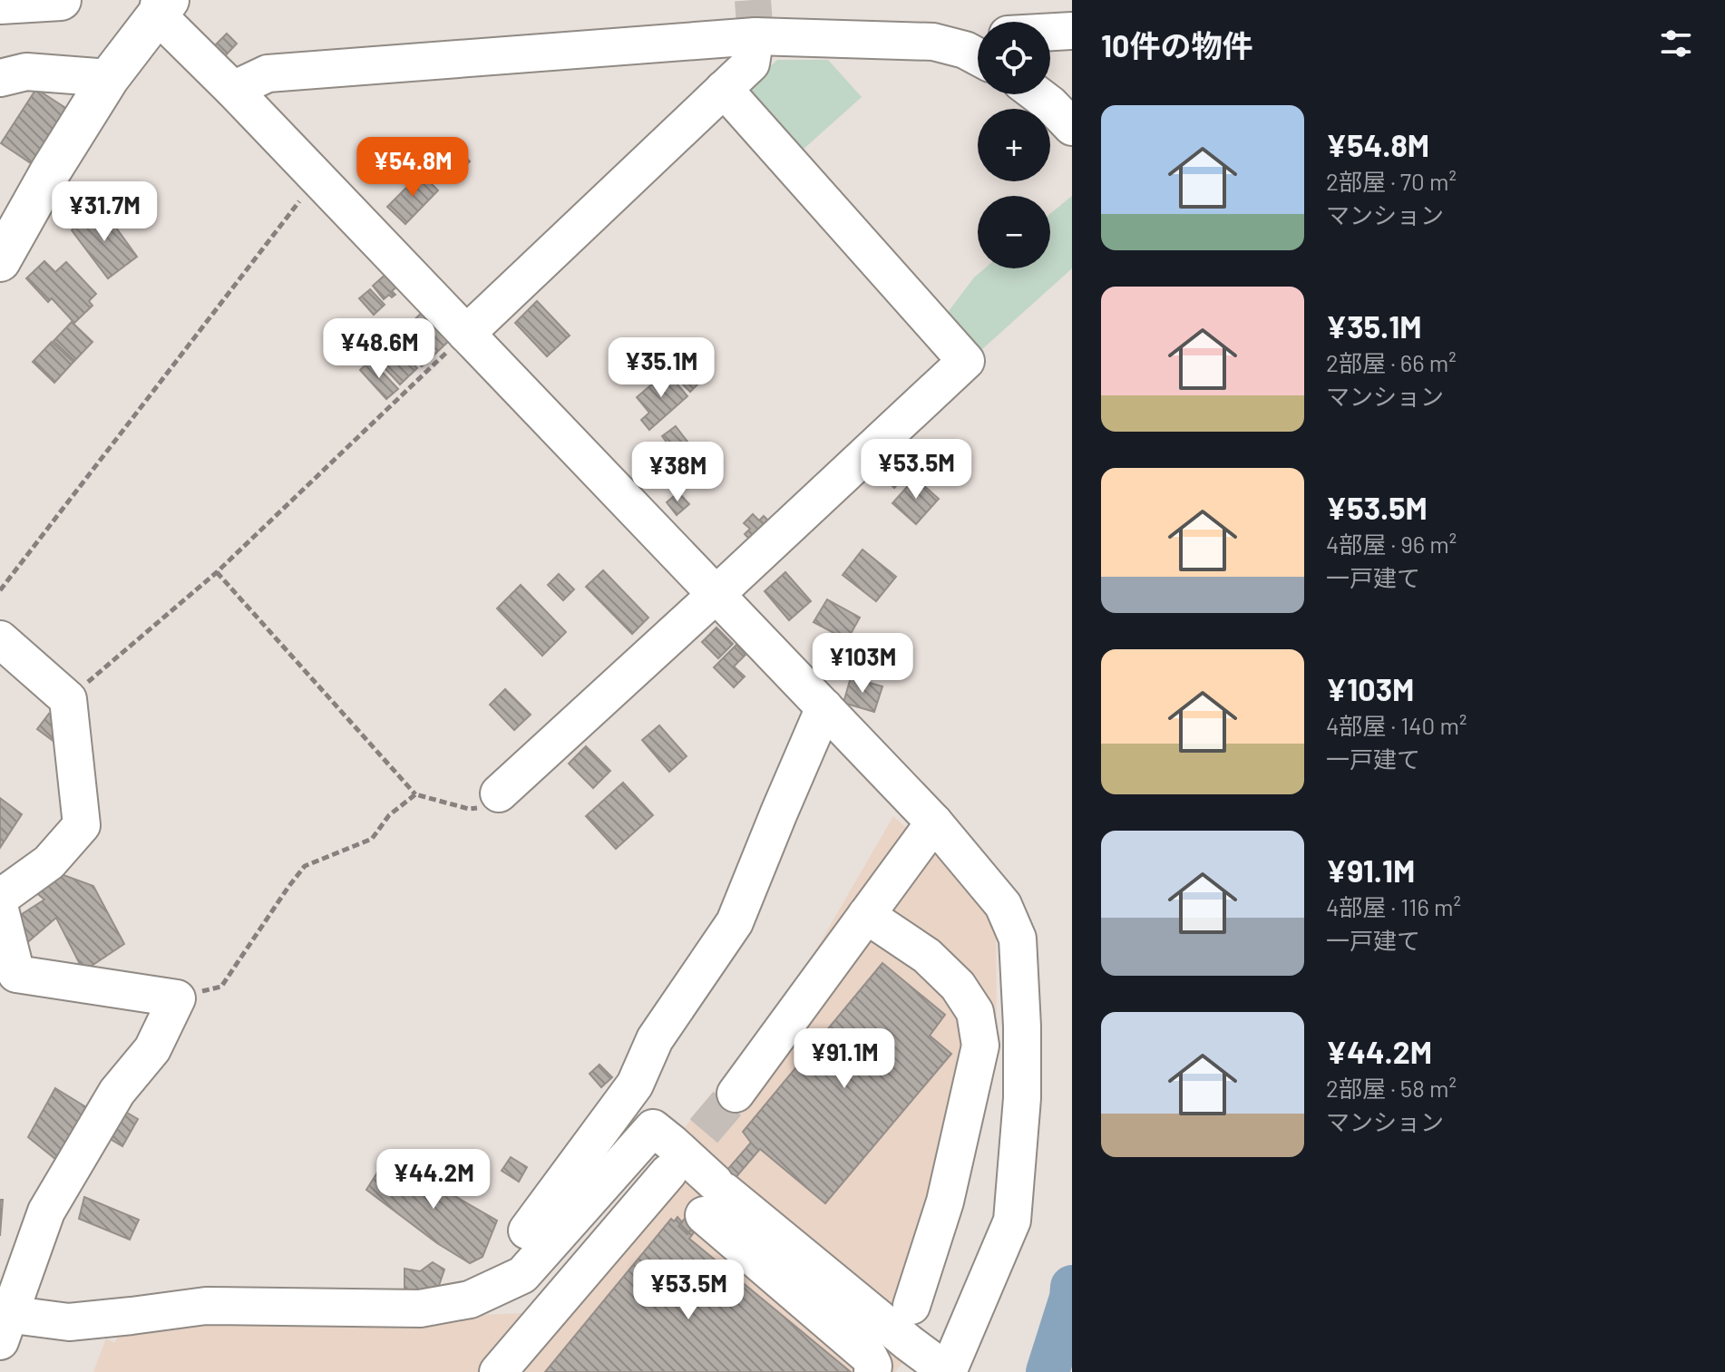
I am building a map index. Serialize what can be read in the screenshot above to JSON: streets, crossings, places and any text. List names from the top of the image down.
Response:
{
  "page": {
    "heading": "10件の物件",
    "map_buttons": ["+", "−"],
    "list": [
      {
        "name": "¥54.8M",
        "note": "2部屋 · 70 m² · マンション"
      },
      {
        "name": "¥35.1M",
        "note": "2部屋 · 66 m² · マンション"
      },
      {
        "name": "¥53.5M",
        "note": "4部屋 · 96 m² · 一戸建て"
      },
      {
        "name": "¥103M",
        "note": "4部屋 · 140 m² · 一戸建て"
      },
      {
        "name": "¥91.1M",
        "note": "4部屋 · 116 m² · 一戸建て"
      },
      {
        "name": "¥44.2M",
        "note": "2部屋 · 58 m² · マンション"
      }
    ],
    "price": [
      "¥54.8M",
      "¥31.7M",
      "¥48.6M",
      "¥35.1M",
      "¥53.5M",
      "¥38M",
      "¥103M",
      "¥91.1M",
      "¥44.2M",
      "¥53.5M"
    ]
  }
}
